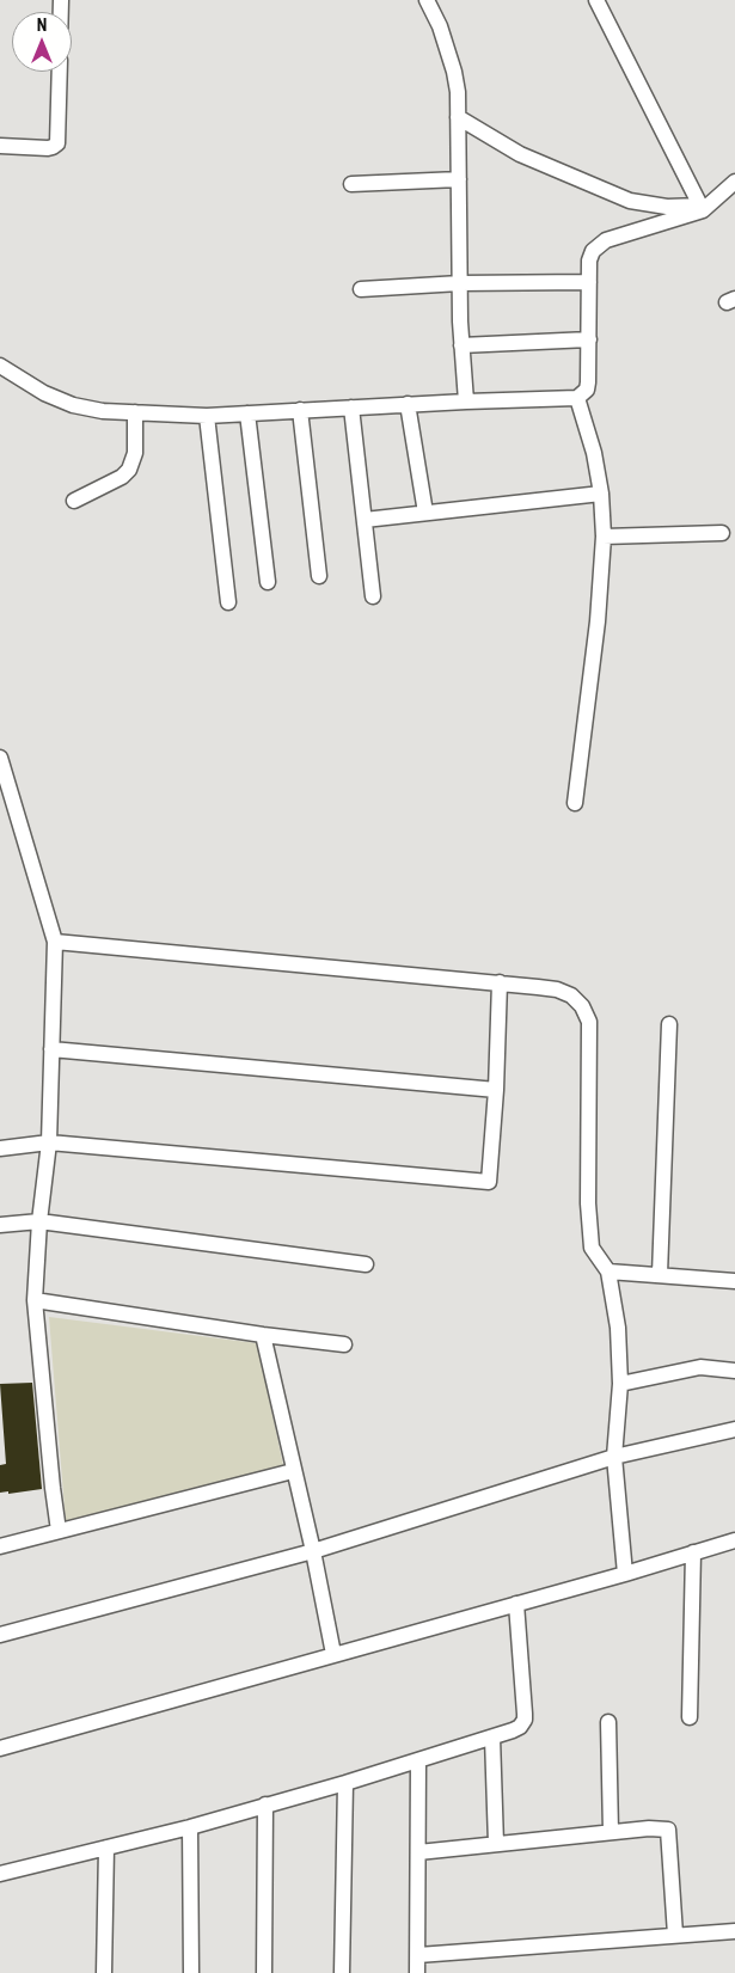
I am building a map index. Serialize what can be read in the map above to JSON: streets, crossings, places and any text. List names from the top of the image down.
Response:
{
  "north": "top"
}
